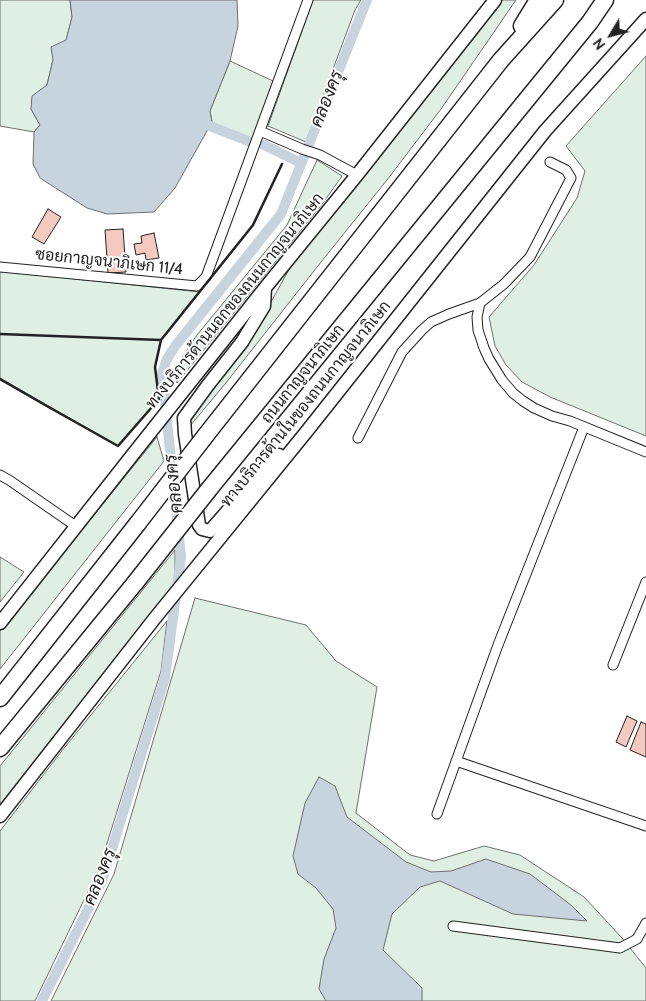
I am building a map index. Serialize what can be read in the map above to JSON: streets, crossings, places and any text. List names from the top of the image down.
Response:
{
  "streets": {
    "highway": ["ถนนกาญจนาภิเษก"],
    "main road": ["ทางบริการด้านนอกของถนนกาญจนาภิเษก", "ทางบริการด้านในของถนนกาญจนาภิเษก"],
    "street": ["ซอยกาญจนาภิเษก 11/4"]
  },
  "water": ["คลองครุ"],
  "north": "bottom left"
}
